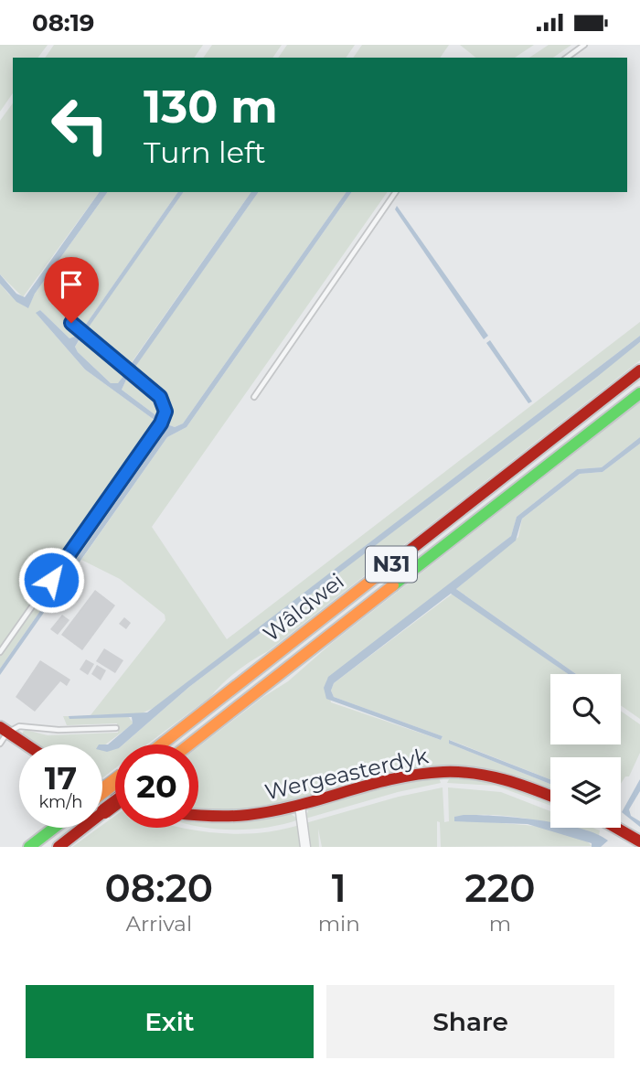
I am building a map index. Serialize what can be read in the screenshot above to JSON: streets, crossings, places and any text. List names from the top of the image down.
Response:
{
  "streets": {
    "main road": ["N31", "Wâldwei", "Wergeasterdyk"]
  },
  "page": {
    "status": "08:19",
    "turn": ["130 m", "Turn left"],
    "speed": "17 km/h",
    "limit": "20",
    "eta": [
      "08:20",
      "Arrival",
      "1",
      "min",
      "220",
      "m"
    ],
    "buttons": ["Exit", "Share"]
  }
}
